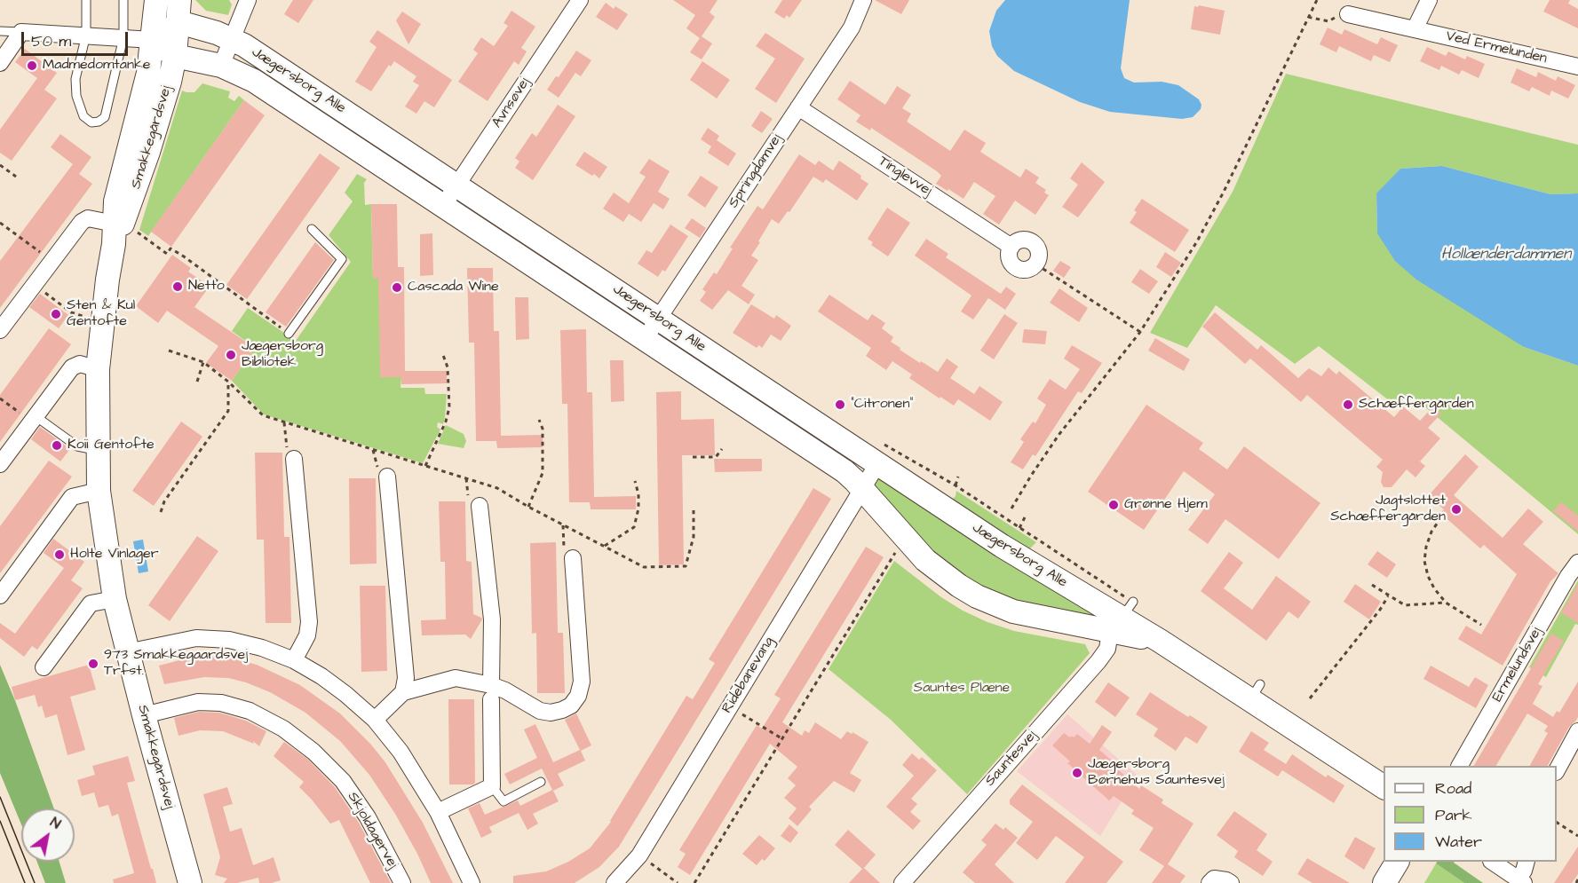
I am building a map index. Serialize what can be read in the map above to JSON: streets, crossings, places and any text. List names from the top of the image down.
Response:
{
  "streets": {
    "street": [
      "Ved Ermelunden",
      "Jægersborg Alle",
      "Avnsøvej",
      "Smakkegårdsvej",
      "Springdamvej",
      "Tinglevvej",
      "Ermelundsvej",
      "Ridebanevang",
      "Sauntesvej",
      "Skjoldagervej"
    ]
  },
  "crossings": [
    ["Jægersborg Alle", "Avnsøvej"],
    ["Jægersborg Alle", "Smakkegårdsvej"],
    ["Jægersborg Alle", "Springdamvej"],
    ["Jægersborg Alle", "Ridebanevang"],
    ["Jægersborg Alle", "Sauntesvej"],
    ["Smakkegårdsvej", "Skjoldagervej"],
    ["Springdamvej", "Tinglevvej"]
  ],
  "water": ["Hollænderdammen"],
  "parks": ["Sauntes Plæne"],
  "places": [
    "Madmedomtanke",
    "Netto",
    "Cascada Wine",
    "Sten & Kul Gentofte",
    "Jægersborg Bibliotek",
    "\"Citronen\"",
    "Schæffergården",
    "Koii Gentofte",
    "Grønne Hjem",
    "Jagtslottet Schæffergården",
    "Holte Vinlager",
    "973 Smakkegaardsvej Trfst.",
    "Jægersborg Børnehus Sauntesvej"
  ],
  "legend": ["Road", "Park", "Water"],
  "scale_bar": "50 m",
  "north": "top right"
}
